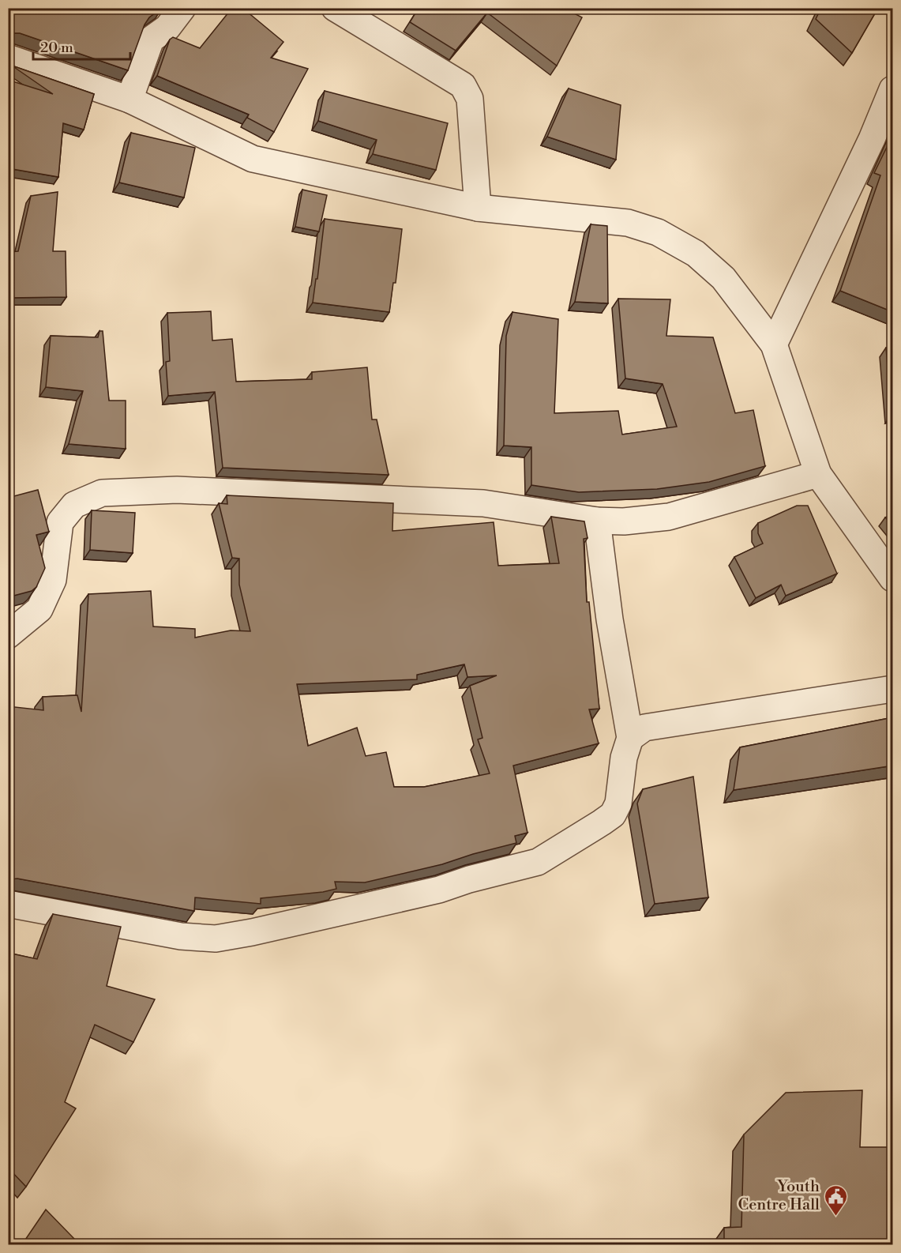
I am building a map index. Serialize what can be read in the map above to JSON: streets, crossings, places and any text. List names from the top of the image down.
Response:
{
  "places": {
    "public building": ["Youth Centre Hall"]
  },
  "scale_bar": "20 m"
}
